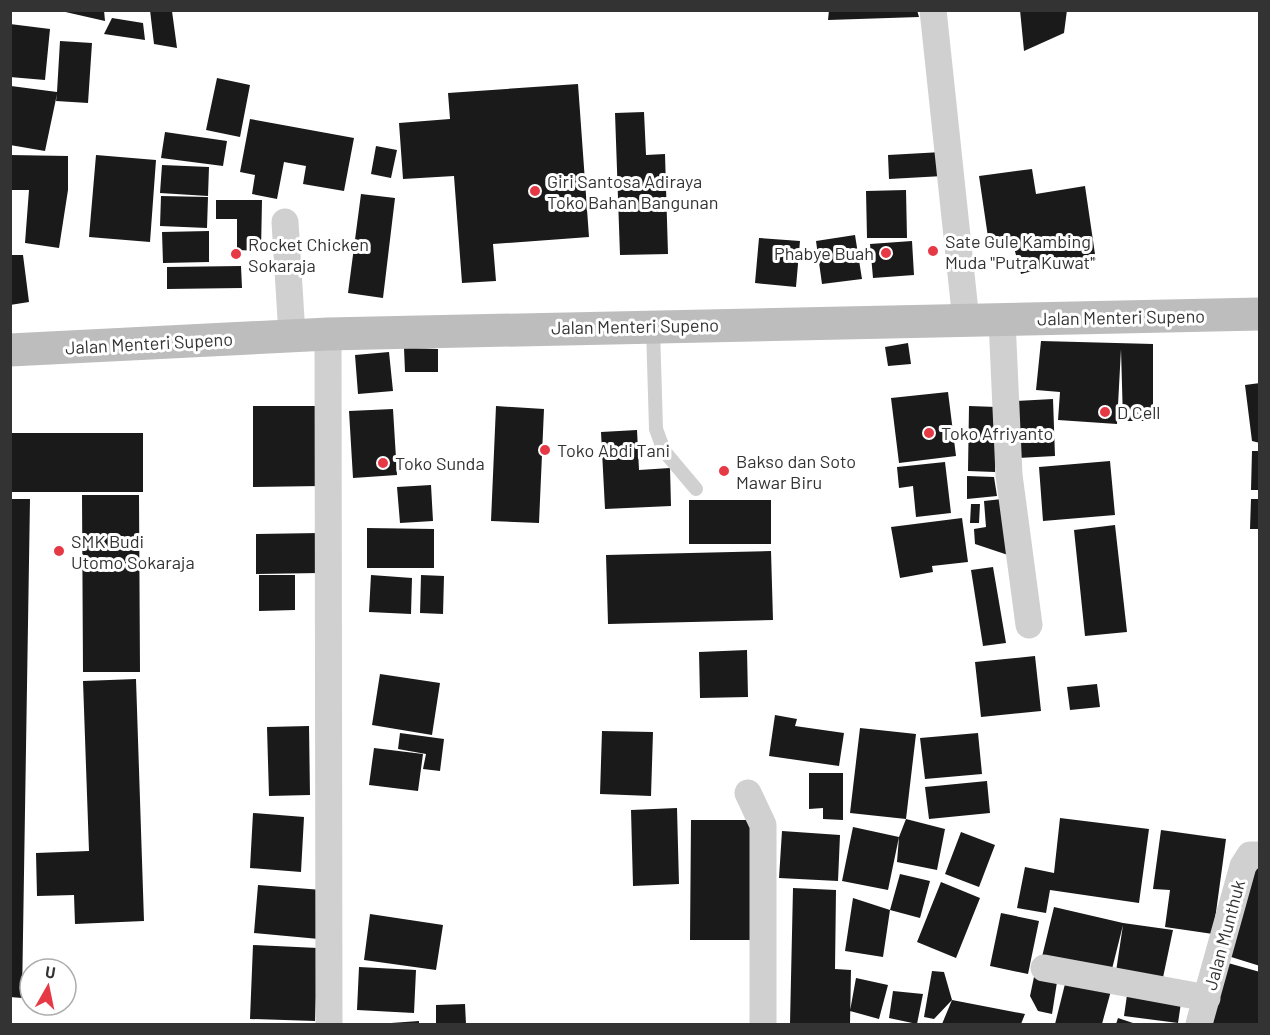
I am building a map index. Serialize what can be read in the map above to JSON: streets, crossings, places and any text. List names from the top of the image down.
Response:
{
  "streets": {
    "main road": ["Jalan Menteri Supeno"],
    "street": ["Jalan Munthuk"]
  },
  "places": [
    "Giri Santosa Adiraya Toko Bahan Bangunan",
    "Sate Gule Kambing Muda \"Putra Kuwat\"",
    "Phabye Buah",
    "Rocket Chicken Sokaraja",
    "D Cell",
    "Toko Afriyanto",
    "Toko Abdi Tani",
    "Toko Sunda",
    "Bakso dan Soto Mawar Biru",
    "SMK Budi Utomo Sokaraja"
  ],
  "north": "top"
}
